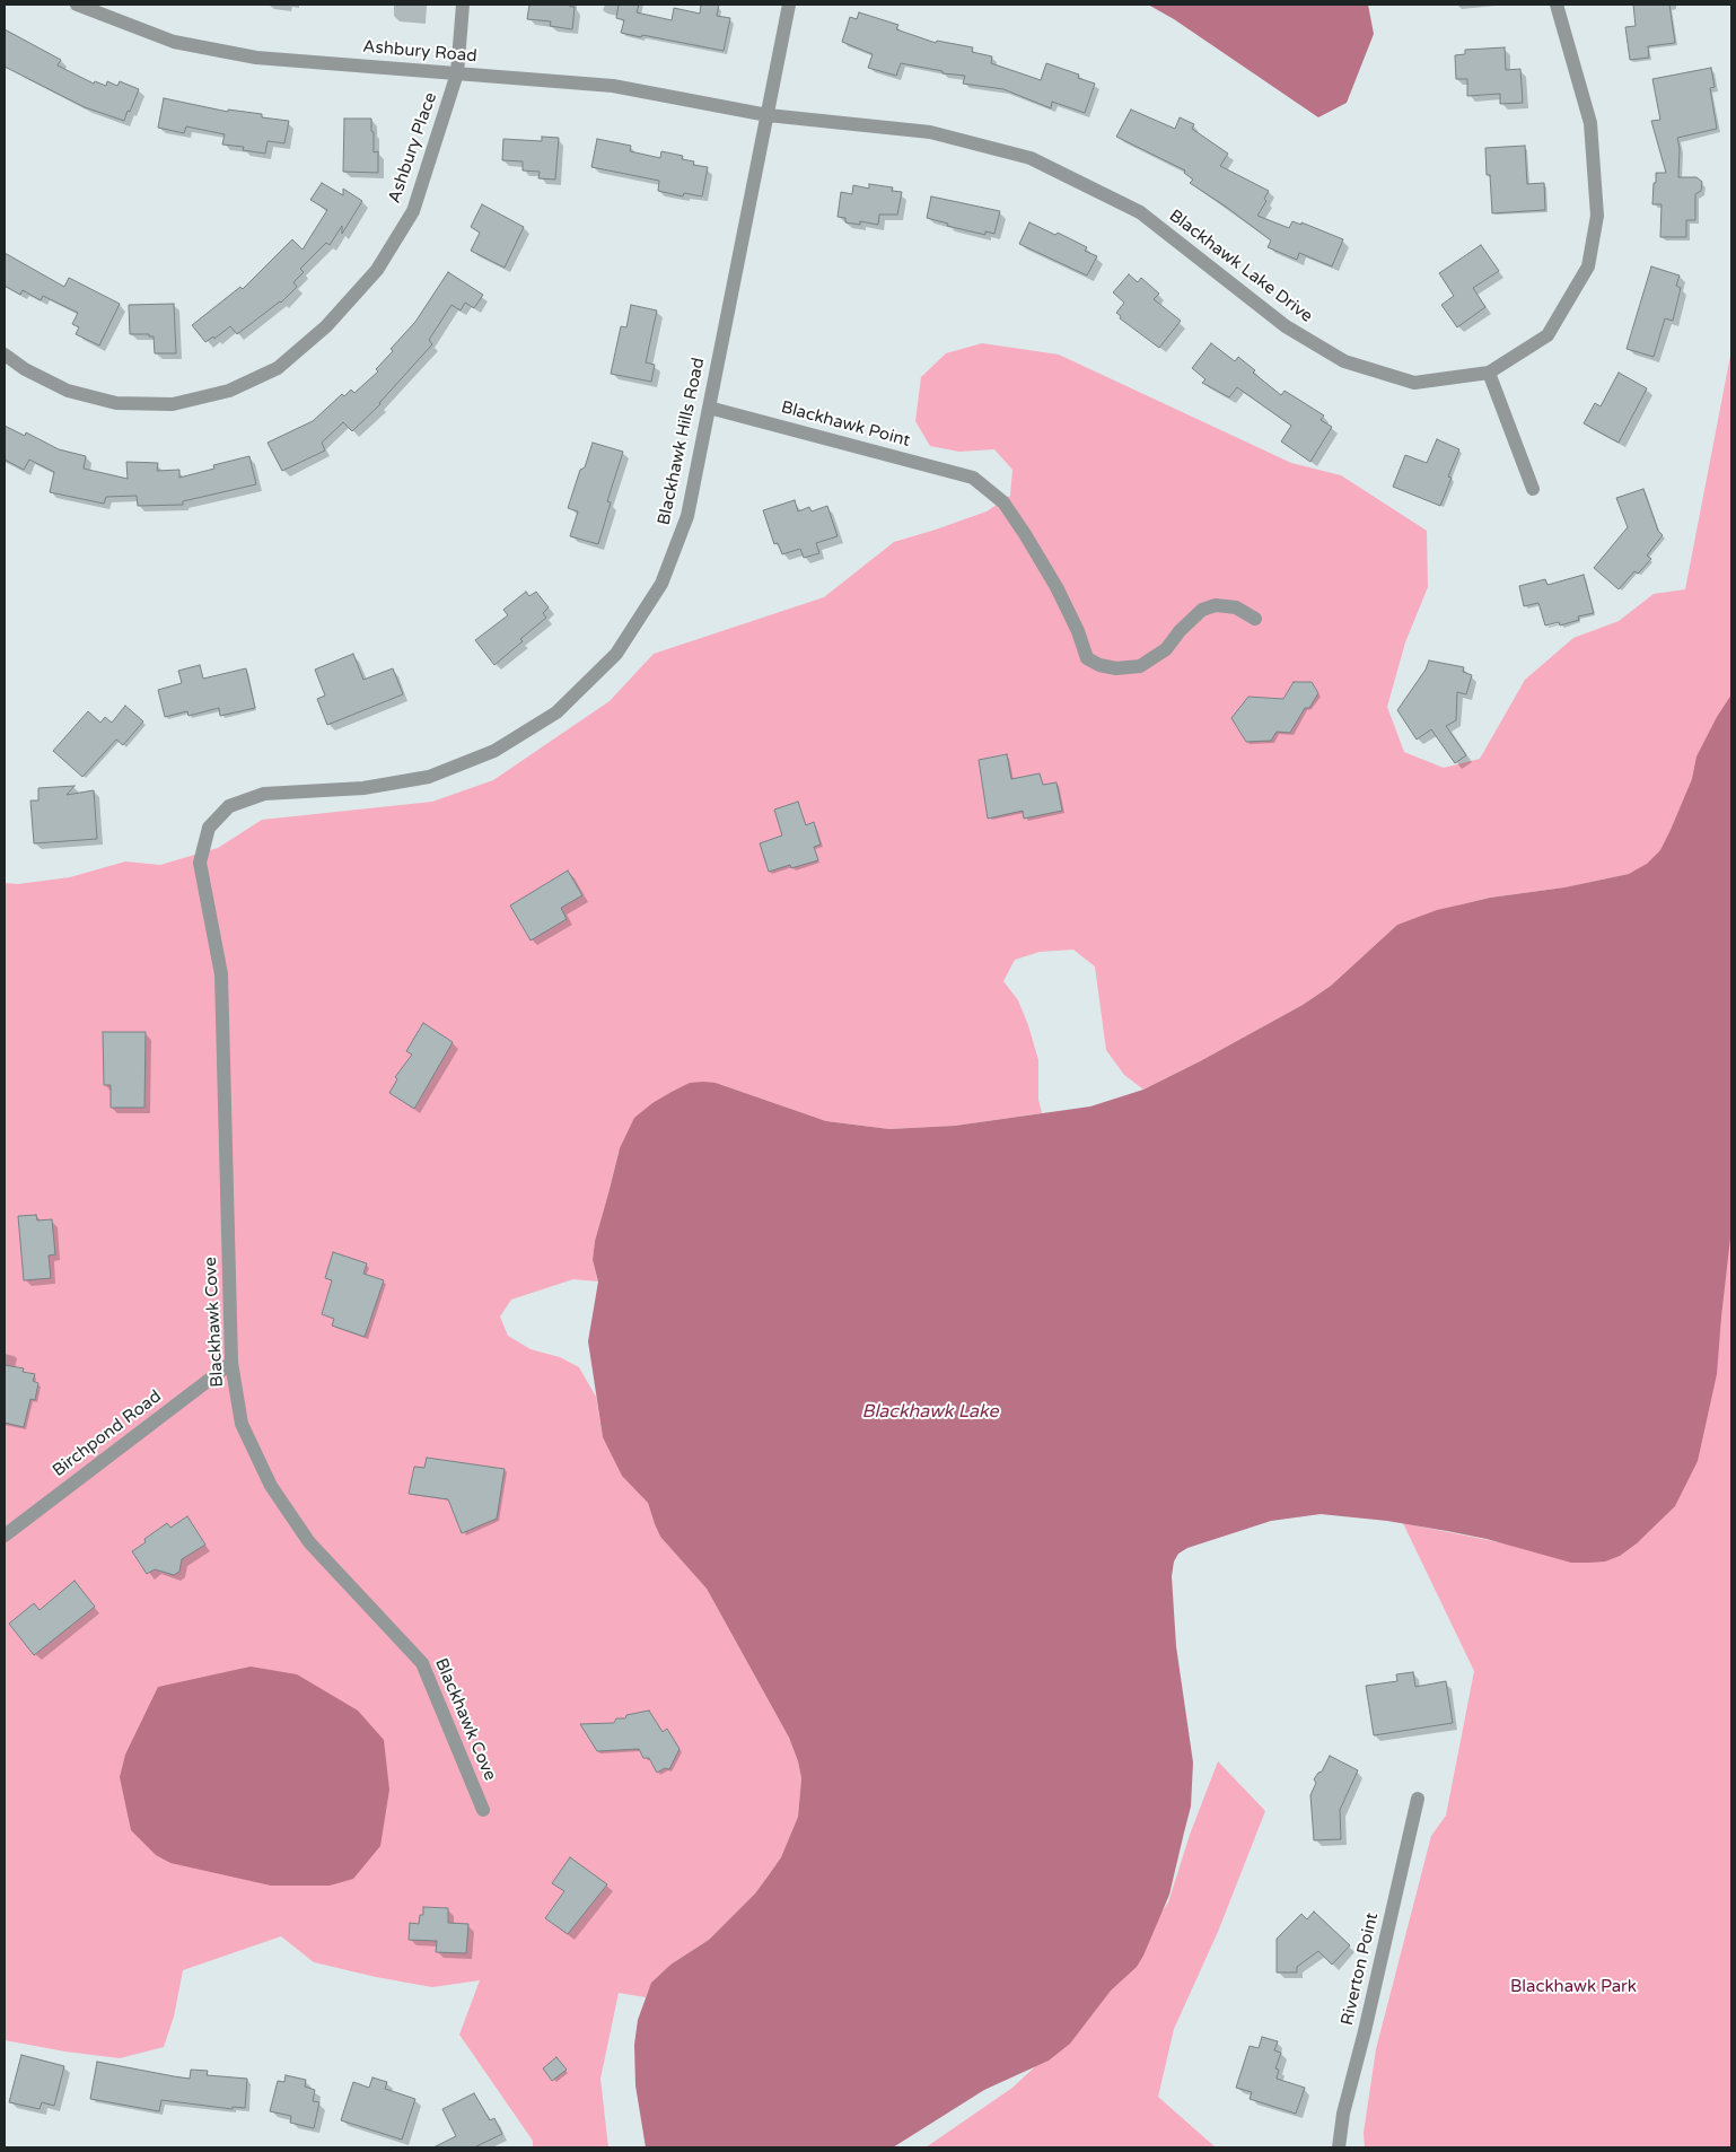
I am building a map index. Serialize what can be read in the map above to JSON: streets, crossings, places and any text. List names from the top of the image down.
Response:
{
  "streets": {
    "street": [
      "Ashbury Road",
      "Ashbury Place",
      "Blackhawk Lake Drive",
      "Blackhawk Point",
      "Blackhawk Hills Road",
      "Blackhawk Cove",
      "Birchpond Road",
      "Riverton Point"
    ]
  },
  "crossings": [
    ["Ashbury Road", "Ashbury Place"],
    ["Ashbury Road", "Blackhawk Lake Drive"],
    ["Ashbury Road", "Blackhawk Hills Road"],
    ["Blackhawk Lake Drive", "Blackhawk Hills Road"],
    ["Blackhawk Point", "Blackhawk Hills Road"],
    ["Blackhawk Hills Road", "Blackhawk Cove"],
    ["Blackhawk Cove", "Birchpond Road"]
  ],
  "water": ["Blackhawk Lake"],
  "parks": ["Blackhawk Park"]
}
